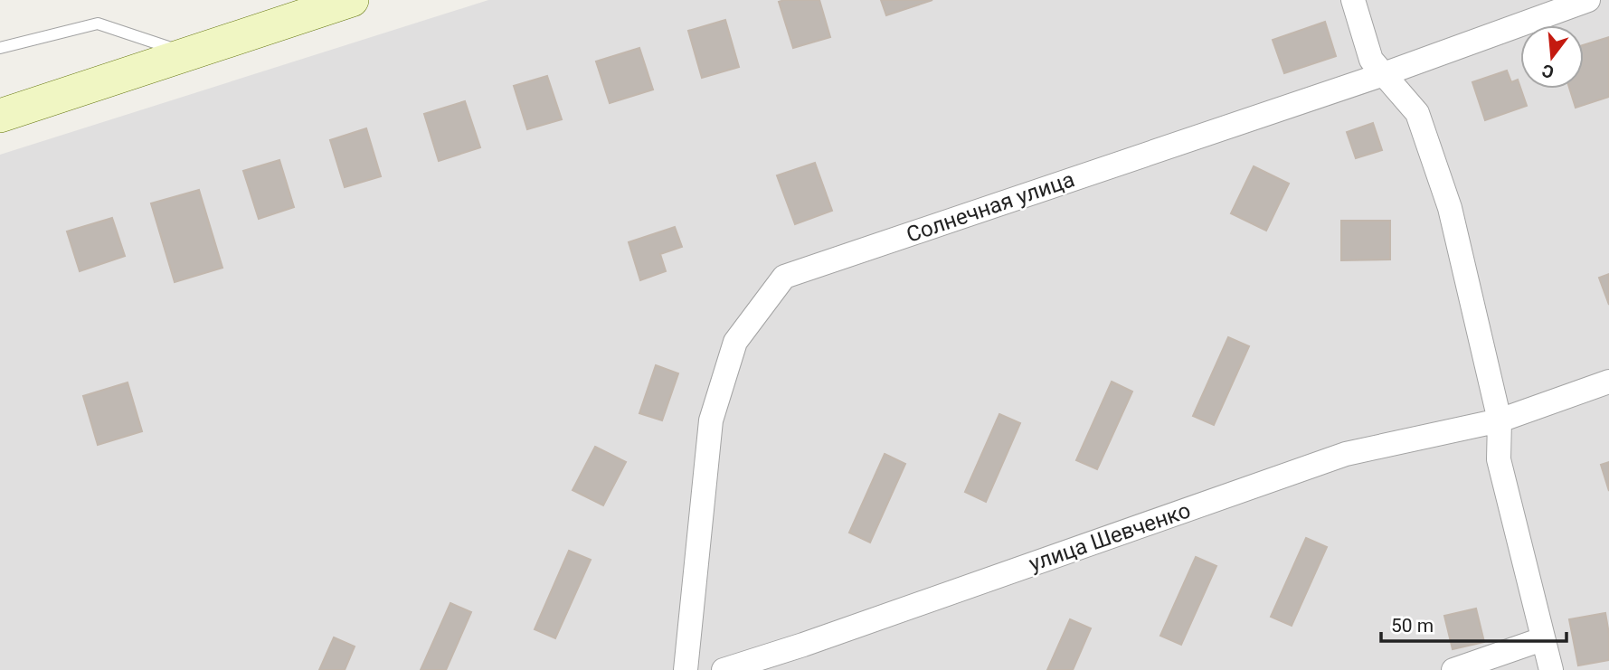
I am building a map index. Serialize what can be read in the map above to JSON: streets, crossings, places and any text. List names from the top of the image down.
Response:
{
  "streets": {
    "street": ["Солнечная улица", "улица Шевченко"]
  },
  "scale_bar": "50 m",
  "north": "bottom"
}
